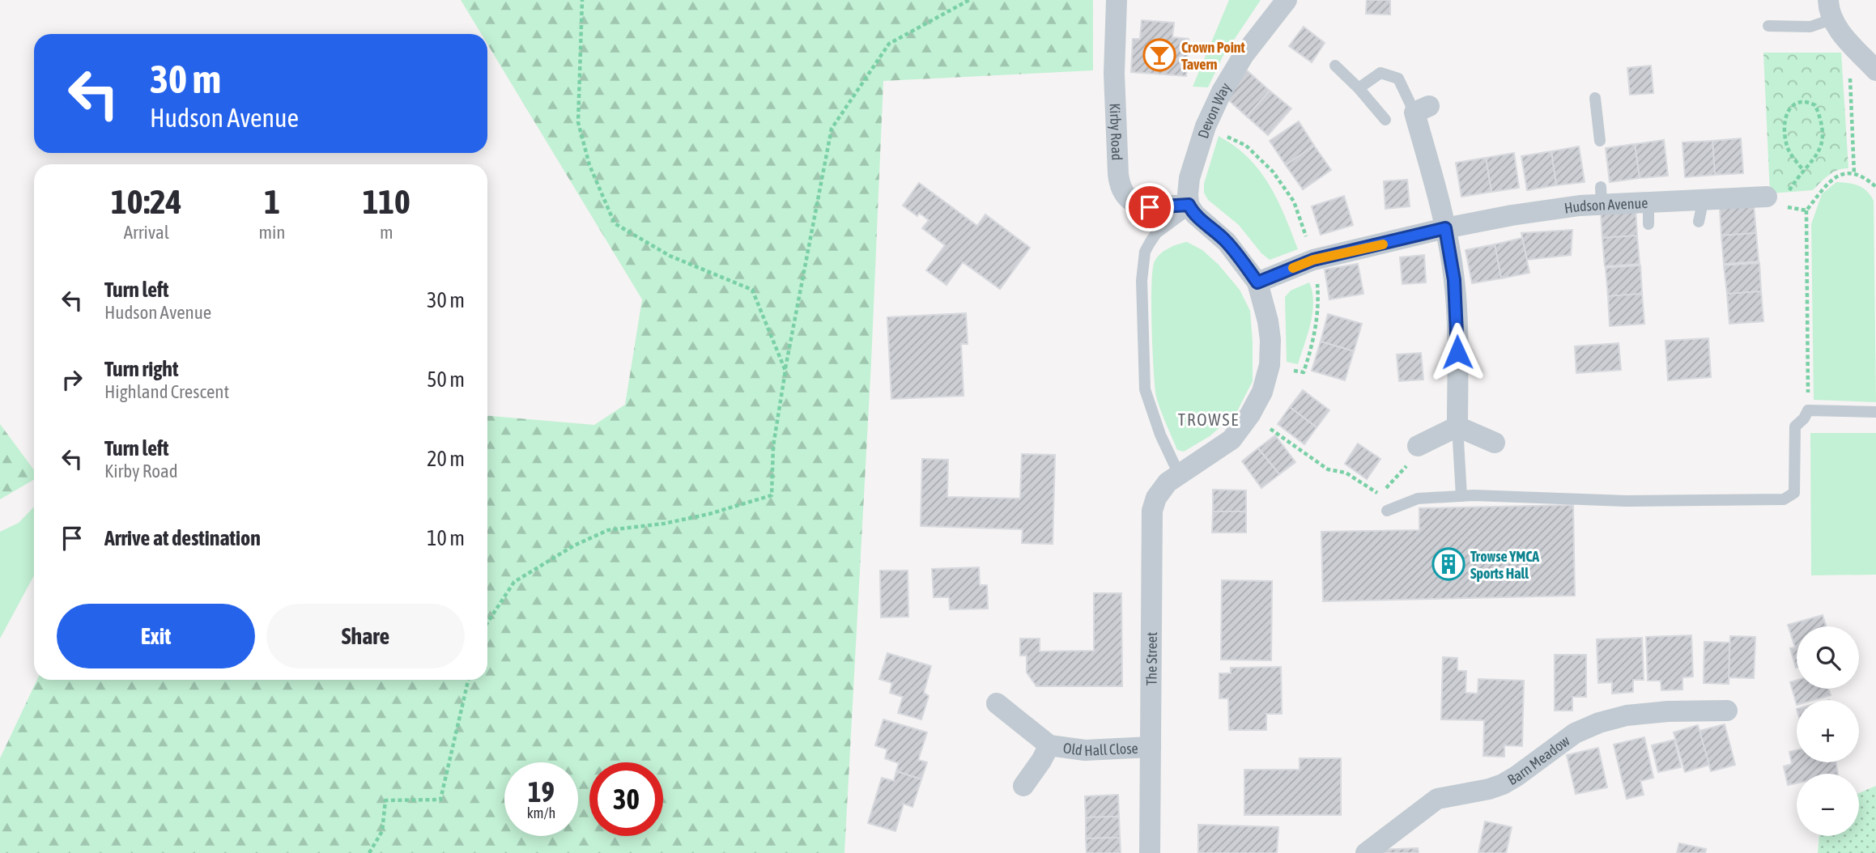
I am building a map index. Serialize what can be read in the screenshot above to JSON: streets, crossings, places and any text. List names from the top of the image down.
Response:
{
  "streets": {
    "street": [
      "Devon Way",
      "Kirby Road",
      "Hudson Avenue",
      "The Street",
      "Old Hall Close",
      "Barn Meadow"
    ]
  },
  "crossings": [
    ["Devon Way", "Kirby Road"],
    ["Hudson Avenue", "The Street"],
    ["The Street", "Old Hall Close"]
  ],
  "districts": ["TROWSE"],
  "places": {
    "bar": ["Crown Point Tavern"],
    "building": ["Trowse YMCA Sports Hall"]
  },
  "page": {
    "turn": ["30 m", "Hudson Avenue"],
    "eta": [
      "10:24",
      "Arrival",
      "1",
      "min",
      "110",
      "m"
    ],
    "list": [
      {
        "name": "Turn left",
        "note": "Hudson Avenue",
        "value": "30 m"
      },
      {
        "name": "Turn right",
        "note": "Highland Crescent",
        "value": "50 m"
      },
      {
        "name": "Turn left",
        "note": "Kirby Road",
        "value": "20 m"
      },
      {
        "name": "Arrive at destination",
        "value": "10 m"
      }
    ],
    "buttons": ["Exit", "Share"],
    "map_buttons": ["+", "−"],
    "speed": "19 km/h",
    "limit": "30"
  }
}
